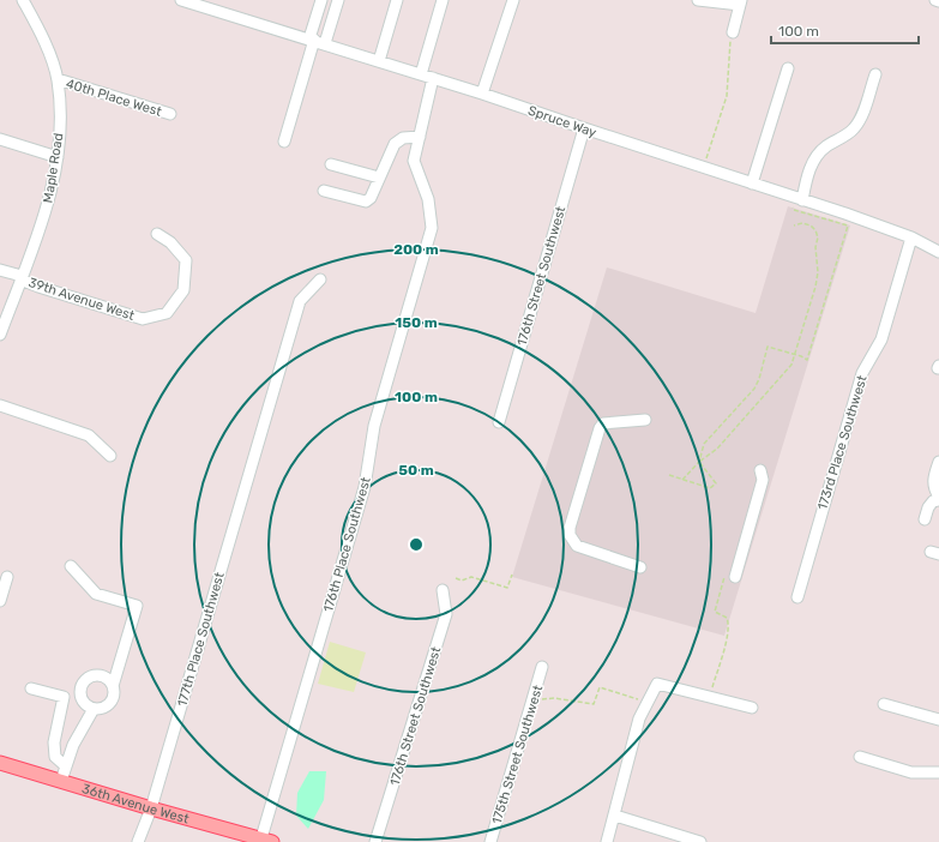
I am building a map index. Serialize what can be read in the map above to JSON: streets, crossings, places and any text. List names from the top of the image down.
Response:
{
  "streets": {
    "main road": ["36th Avenue West"],
    "street": [
      "40th Place West",
      "Spruce Way",
      "Maple Road",
      "176th Street Southwest",
      "39th Avenue West",
      "173rd Place Southwest",
      "176th Place Southwest",
      "177th Place Southwest",
      "175th Street Southwest"
    ]
  },
  "crossings": [
    ["40th Place West", "Maple Road"],
    ["Spruce Way", "176th Street Southwest"],
    ["Spruce Way", "173rd Place Southwest"],
    ["Spruce Way", "176th Place Southwest"],
    ["Maple Road", "39th Avenue West"],
    ["176th Place Southwest", "36th Avenue West"],
    ["177th Place Southwest", "36th Avenue West"]
  ],
  "scale_bar": "100 m",
  "rings": [
    "200 m",
    "150 m",
    "100 m",
    "50 m"
  ]
}
